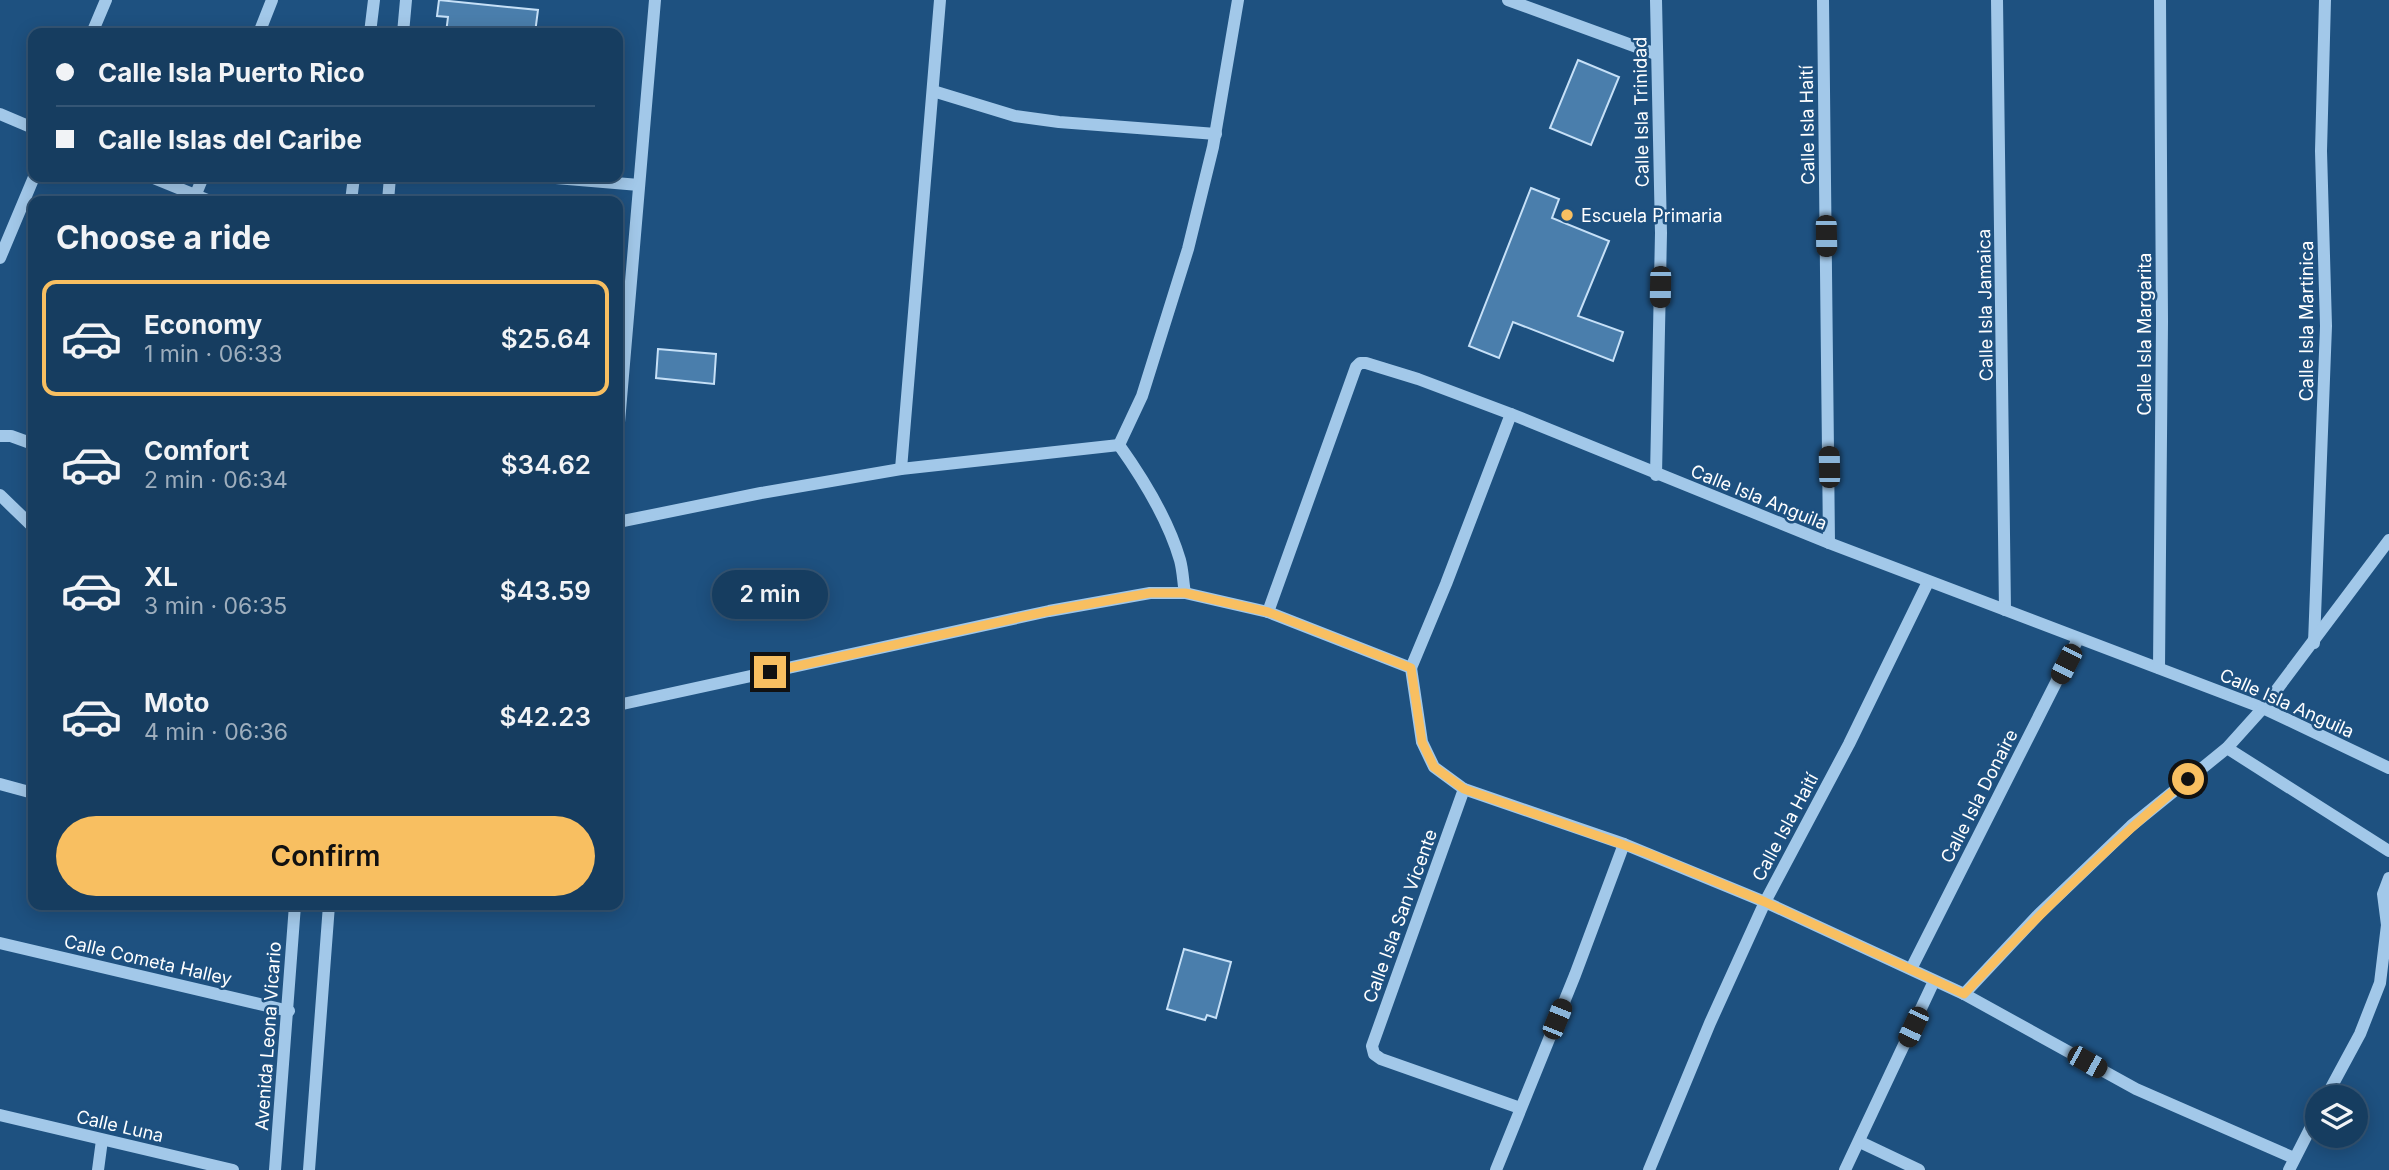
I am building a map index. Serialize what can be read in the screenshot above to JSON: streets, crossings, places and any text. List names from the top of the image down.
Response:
{
  "streets": {
    "street": [
      "Calle Isla Trinidad",
      "Calle Isla Haití",
      "Calle Isla Jamaica",
      "Calle Isla Martinica",
      "Calle Isla Margarita",
      "Calle Isla Anguila",
      "Calle Isla Donaire",
      "Calle Isla San Vicente",
      "Calle Cometa Halley",
      "Avenida Leona Vicario",
      "Calle Luna"
    ]
  },
  "crossings": [
    ["Calle Isla Trinidad", "Calle Isla Anguila"],
    ["Calle Isla Haití", "Calle Isla Anguila"],
    ["Calle Isla Jamaica", "Calle Isla Anguila"],
    ["Calle Isla Margarita", "Calle Isla Anguila"],
    ["Calle Isla Anguila", "Calle Isla Donaire"],
    ["Calle Cometa Halley", "Avenida Leona Vicario"]
  ],
  "places": ["Escuela Primaria"],
  "page": {
    "banner": ["Calle Isla Puerto Rico", "Calle Islas del Caribe"],
    "heading": "Choose a ride",
    "list": [
      {
        "name": "Economy",
        "note": "1 min · 06:33",
        "value": "$25.64"
      },
      {
        "name": "Comfort",
        "note": "2 min · 06:34",
        "value": "$34.62"
      },
      {
        "name": "XL",
        "note": "3 min · 06:35",
        "value": "$43.59"
      },
      {
        "name": "Moto",
        "note": "4 min · 06:36",
        "value": "$42.23"
      }
    ],
    "bubble": "2 min",
    "buttons": "Confirm"
  }
}
